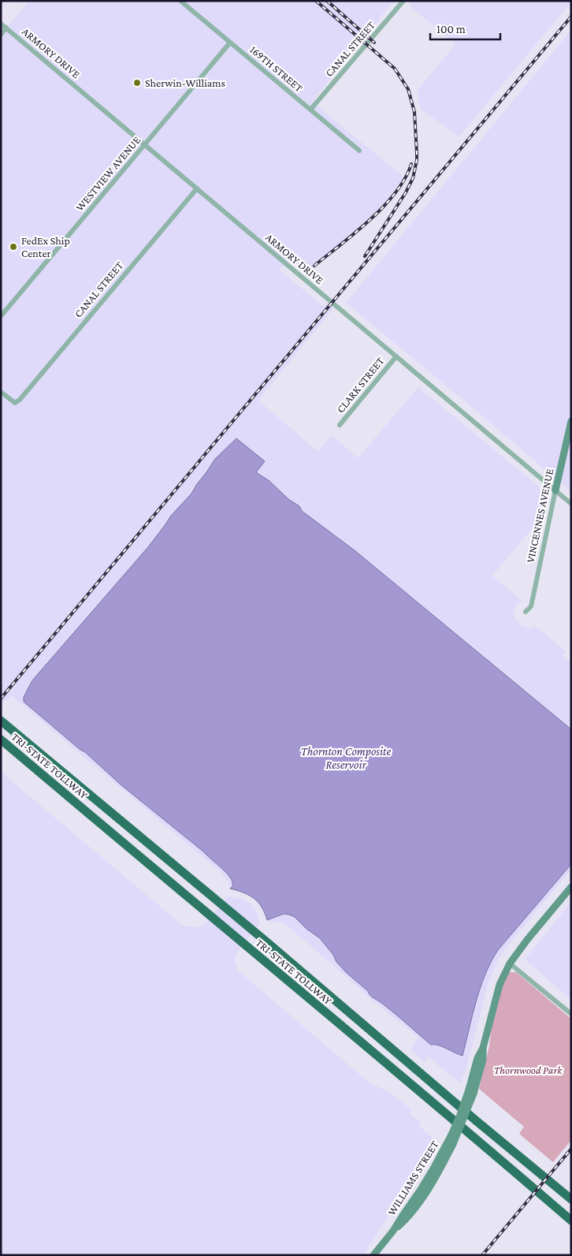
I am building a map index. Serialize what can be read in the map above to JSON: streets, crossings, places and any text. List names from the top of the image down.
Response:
{
  "streets": {
    "highway": ["TRI-STATE TOLLWAY"],
    "street": [
      "CANAL STREET",
      "ARMORY DRIVE",
      "169TH STREET",
      "WESTVIEW AVENUE",
      "CLARK STREET",
      "VINCENNES AVENUE",
      "WILLIAMS STREET"
    ]
  },
  "crossings": [
    ["CANAL STREET", "ARMORY DRIVE"],
    ["CANAL STREET", "169TH STREET"],
    ["ARMORY DRIVE", "WESTVIEW AVENUE"],
    ["ARMORY DRIVE", "CLARK STREET"],
    ["ARMORY DRIVE", "VINCENNES AVENUE"],
    ["169TH STREET", "WESTVIEW AVENUE"]
  ],
  "water": ["Thornton Composite Reservoir"],
  "parks": ["Thornwood Park"],
  "places": ["Sherwin-Williams", "FedEx Ship Center"],
  "scale_bar": "100 m"
}
